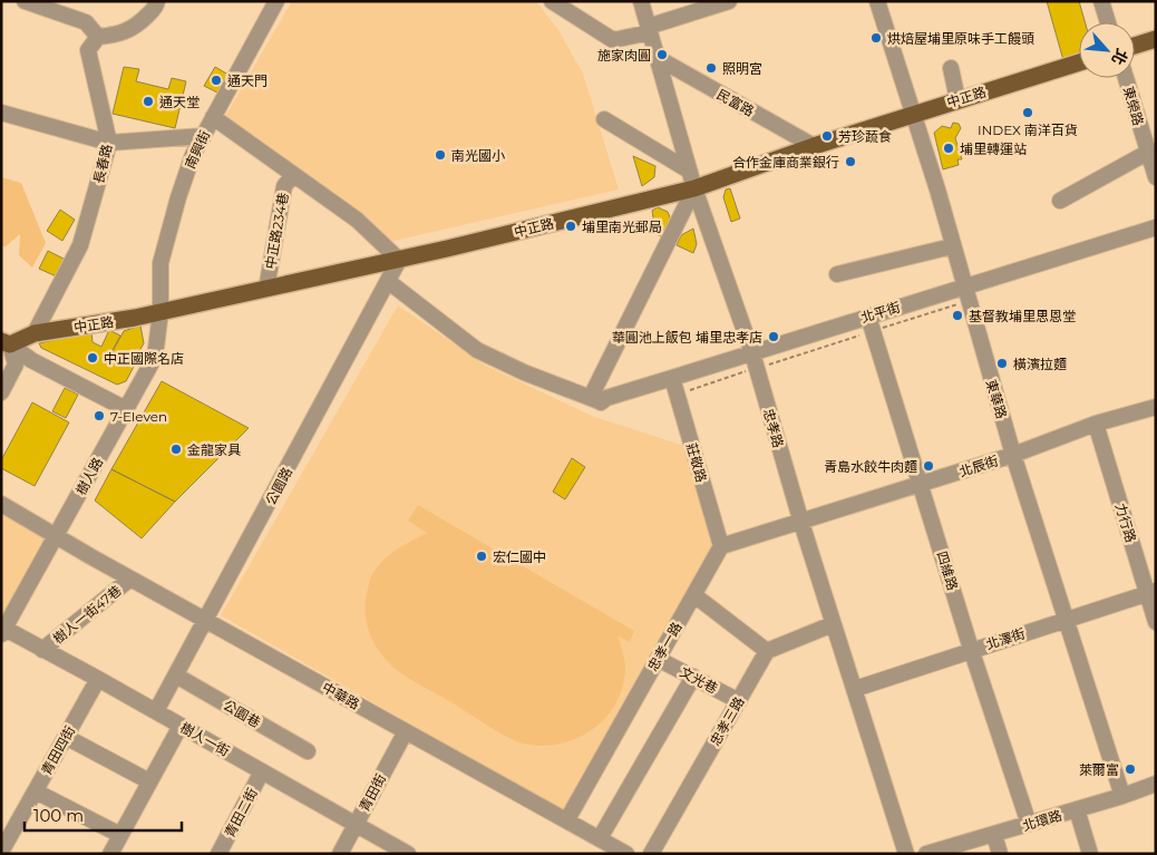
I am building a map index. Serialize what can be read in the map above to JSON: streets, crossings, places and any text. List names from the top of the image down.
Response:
{
  "streets": {
    "main road": ["中正路"],
    "street": [
      "民富路",
      "東榮路",
      "南興街",
      "長春路",
      "中正路234巷",
      "北平街",
      "東華路",
      "忠孝路",
      "莊敬路",
      "北辰街",
      "樹人路",
      "公園路",
      "力行路",
      "四維路",
      "樹人一街47巷",
      "北澤街",
      "忠孝一路",
      "文光巷",
      "中華路",
      "公園巷",
      "忠孝三路",
      "樹人一街",
      "青田四街",
      "青田街",
      "青田二街",
      "北環路"
    ]
  },
  "crossings": [
    ["中正路", "民富路"],
    ["中正路", "南興街"],
    ["中正路", "長春路"],
    ["中正路", "中正路234巷"],
    ["中正路", "東華路"],
    ["中正路", "忠孝路"],
    ["中正路", "樹人路"],
    ["中正路", "公園路"],
    ["民富路", "忠孝路"],
    ["南興街", "樹人路"],
    ["北平街", "東華路"],
    ["北平街", "忠孝路"],
    ["北平街", "莊敬路"],
    ["北平街", "四維路"],
    ["東華路", "北辰街"],
    ["東華路", "北澤街"],
    ["東華路", "北環路"],
    ["忠孝路", "北辰街"],
    ["忠孝路", "北澤街"],
    ["莊敬路", "忠孝一路"],
    ["北辰街", "力行路"],
    ["北辰街", "四維路"],
    ["樹人路", "中華路"],
    ["樹人路", "樹人一街"],
    ["公園路", "中華路"],
    ["公園路", "公園巷"],
    ["公園路", "樹人一街"],
    ["力行路", "北澤街"],
    ["四維路", "北澤街"],
    ["四維路", "北環路"],
    ["樹人一街47巷", "中華路"],
    ["樹人一街47巷", "樹人一街"],
    ["忠孝一路", "文光巷"],
    ["忠孝一路", "中華路"],
    ["文光巷", "忠孝三路"],
    ["中華路", "青田街"],
    ["樹人一街", "青田四街"],
    ["樹人一街", "青田街"],
    ["樹人一街", "青田二街"]
  ],
  "places": [
    "烘焙屋埔里原味手工饅頭",
    "施家肉圓",
    "照明宮",
    "通天門",
    "通天堂",
    "INDEX 南洋百貨",
    "芳珍蔬食",
    "埔里轉運站",
    "南光國小",
    "合作金庫商業銀行",
    "埔里南光郵局",
    "基督教埔里思恩堂",
    "華圓池上飯包 埔里忠孝店",
    "中正國際名店",
    "橫濱拉麵",
    "7-Eleven",
    "金龍家具",
    "青島水餃牛肉麵",
    "宏仁國中",
    "萊爾富"
  ],
  "scale_bar": "100 m",
  "north": "bottom right"
}
